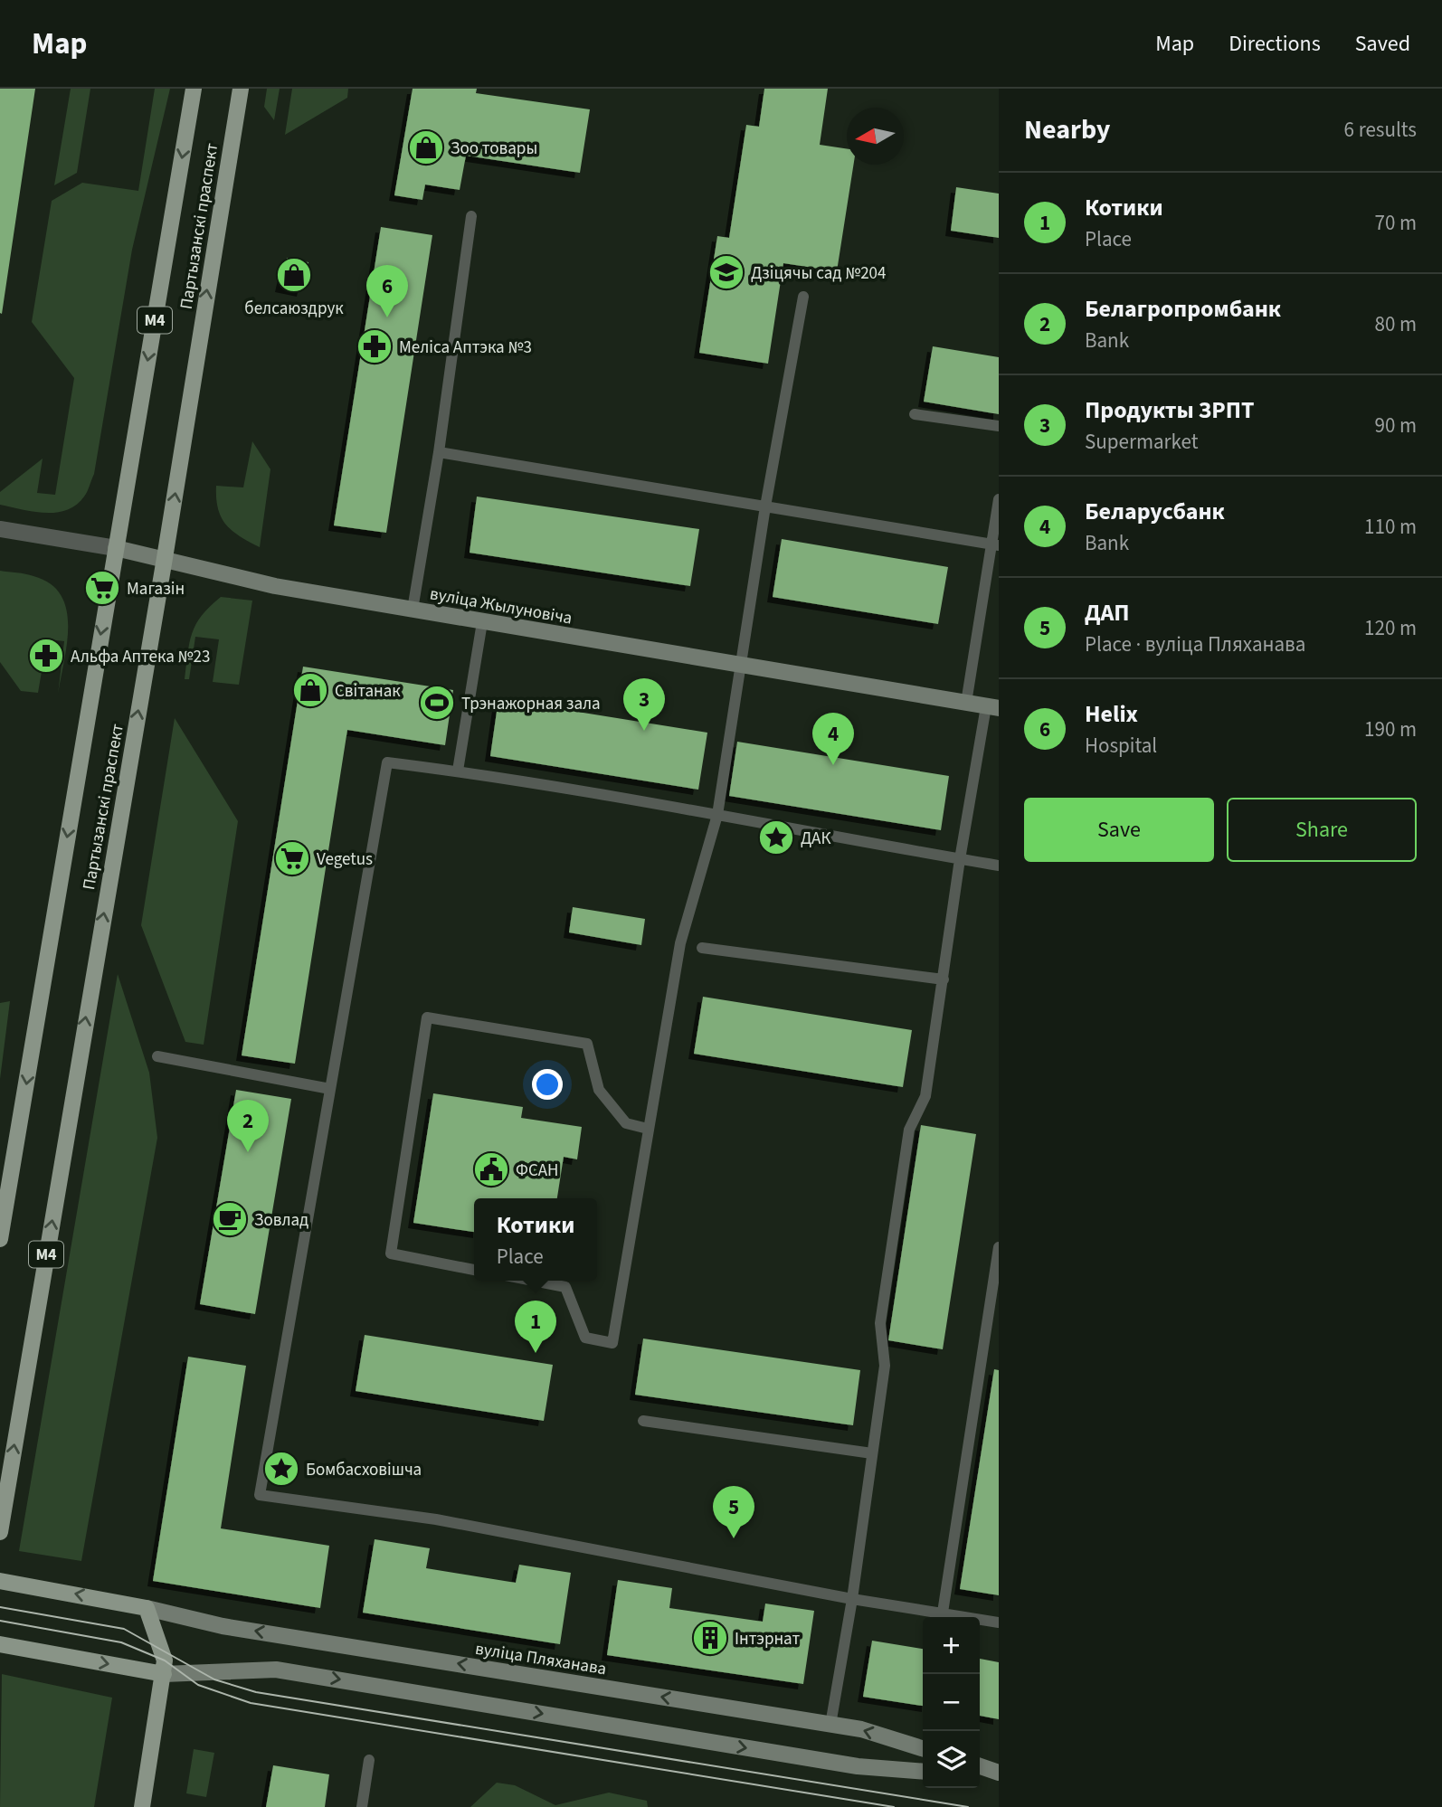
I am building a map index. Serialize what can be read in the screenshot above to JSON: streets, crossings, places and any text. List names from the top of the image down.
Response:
{
  "streets": {
    "main road": [
      "Партызанскі праспект",
      "М4",
      "вуліца Жылуновіча",
      "вуліца Пляханава"
    ]
  },
  "crossings": [
    ["Партызанскі праспект", "вуліца Жылуновіча"]
  ],
  "places": {
    "shop": ["Зоо товары", "белсаюздрук", "Світанак"],
    "school or university": ["Дзіцячы сад №204"],
    "pharmacy": ["Меліса Аптэка №3", "Альфа Аптека №23"],
    "supermarket": ["Магазін", "Vegetus"],
    "sports": ["Трэнажорная зала"],
    "place": ["ДАК", "Бомбасховішча"],
    "public building": ["ФСАН"],
    "cafe": ["Зовлад"],
    "building": ["Інтэрнат"]
  },
  "north": "left",
  "page": {
    "header": "Map",
    "nav": ["Map", "Directions", "Saved"],
    "heading": ["Nearby", "6 results"],
    "list": [
      {
        "mark": "1",
        "name": "Котики",
        "note": "Place",
        "value": "70 m"
      },
      {
        "mark": "2",
        "name": "Белагропромбанк",
        "note": "Bank",
        "value": "80 m"
      },
      {
        "mark": "3",
        "name": "Продукты ЗРПТ",
        "note": "Supermarket",
        "value": "90 m"
      },
      {
        "mark": "4",
        "name": "Беларусбанк",
        "note": "Bank",
        "value": "110 m"
      },
      {
        "mark": "5",
        "name": "ДАП",
        "note": "Place · вуліца Пляханава",
        "value": "120 m"
      },
      {
        "mark": "6",
        "name": "Helix",
        "note": "Hospital",
        "value": "190 m"
      }
    ],
    "pins": [
      "6",
      "3",
      "4",
      "2",
      "1",
      "5"
    ],
    "buttons": ["Save", "Share"],
    "popup": ["Котики", "Place"],
    "map_buttons": ["+", "−"]
  }
}
